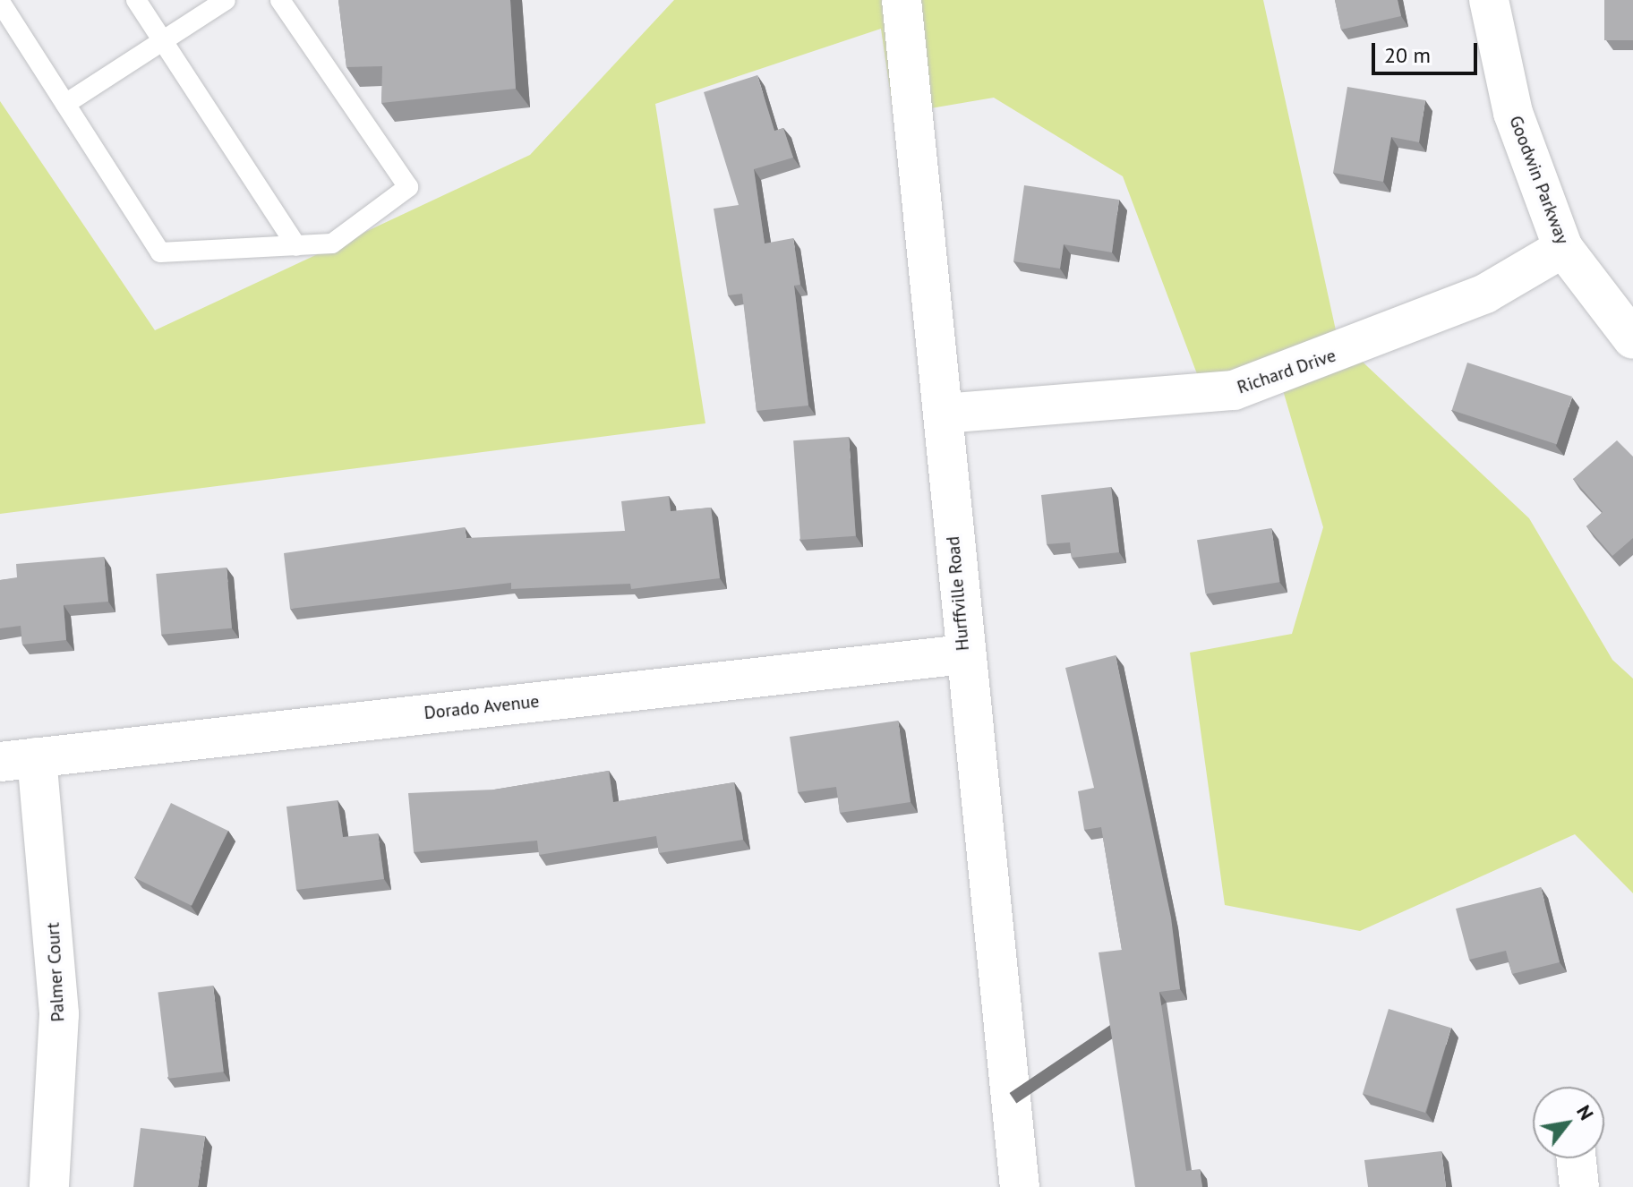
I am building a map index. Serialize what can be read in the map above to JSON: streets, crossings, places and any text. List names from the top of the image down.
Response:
{
  "streets": {
    "street": [
      "Goodwin Parkway",
      "Richard Drive",
      "Hurffville Road",
      "Dorado Avenue",
      "Palmer Court"
    ]
  },
  "crossings": [
    ["Goodwin Parkway", "Richard Drive"],
    ["Richard Drive", "Hurffville Road"],
    ["Hurffville Road", "Dorado Avenue"],
    ["Dorado Avenue", "Palmer Court"]
  ],
  "scale_bar": "20 m",
  "north": "top right"
}
